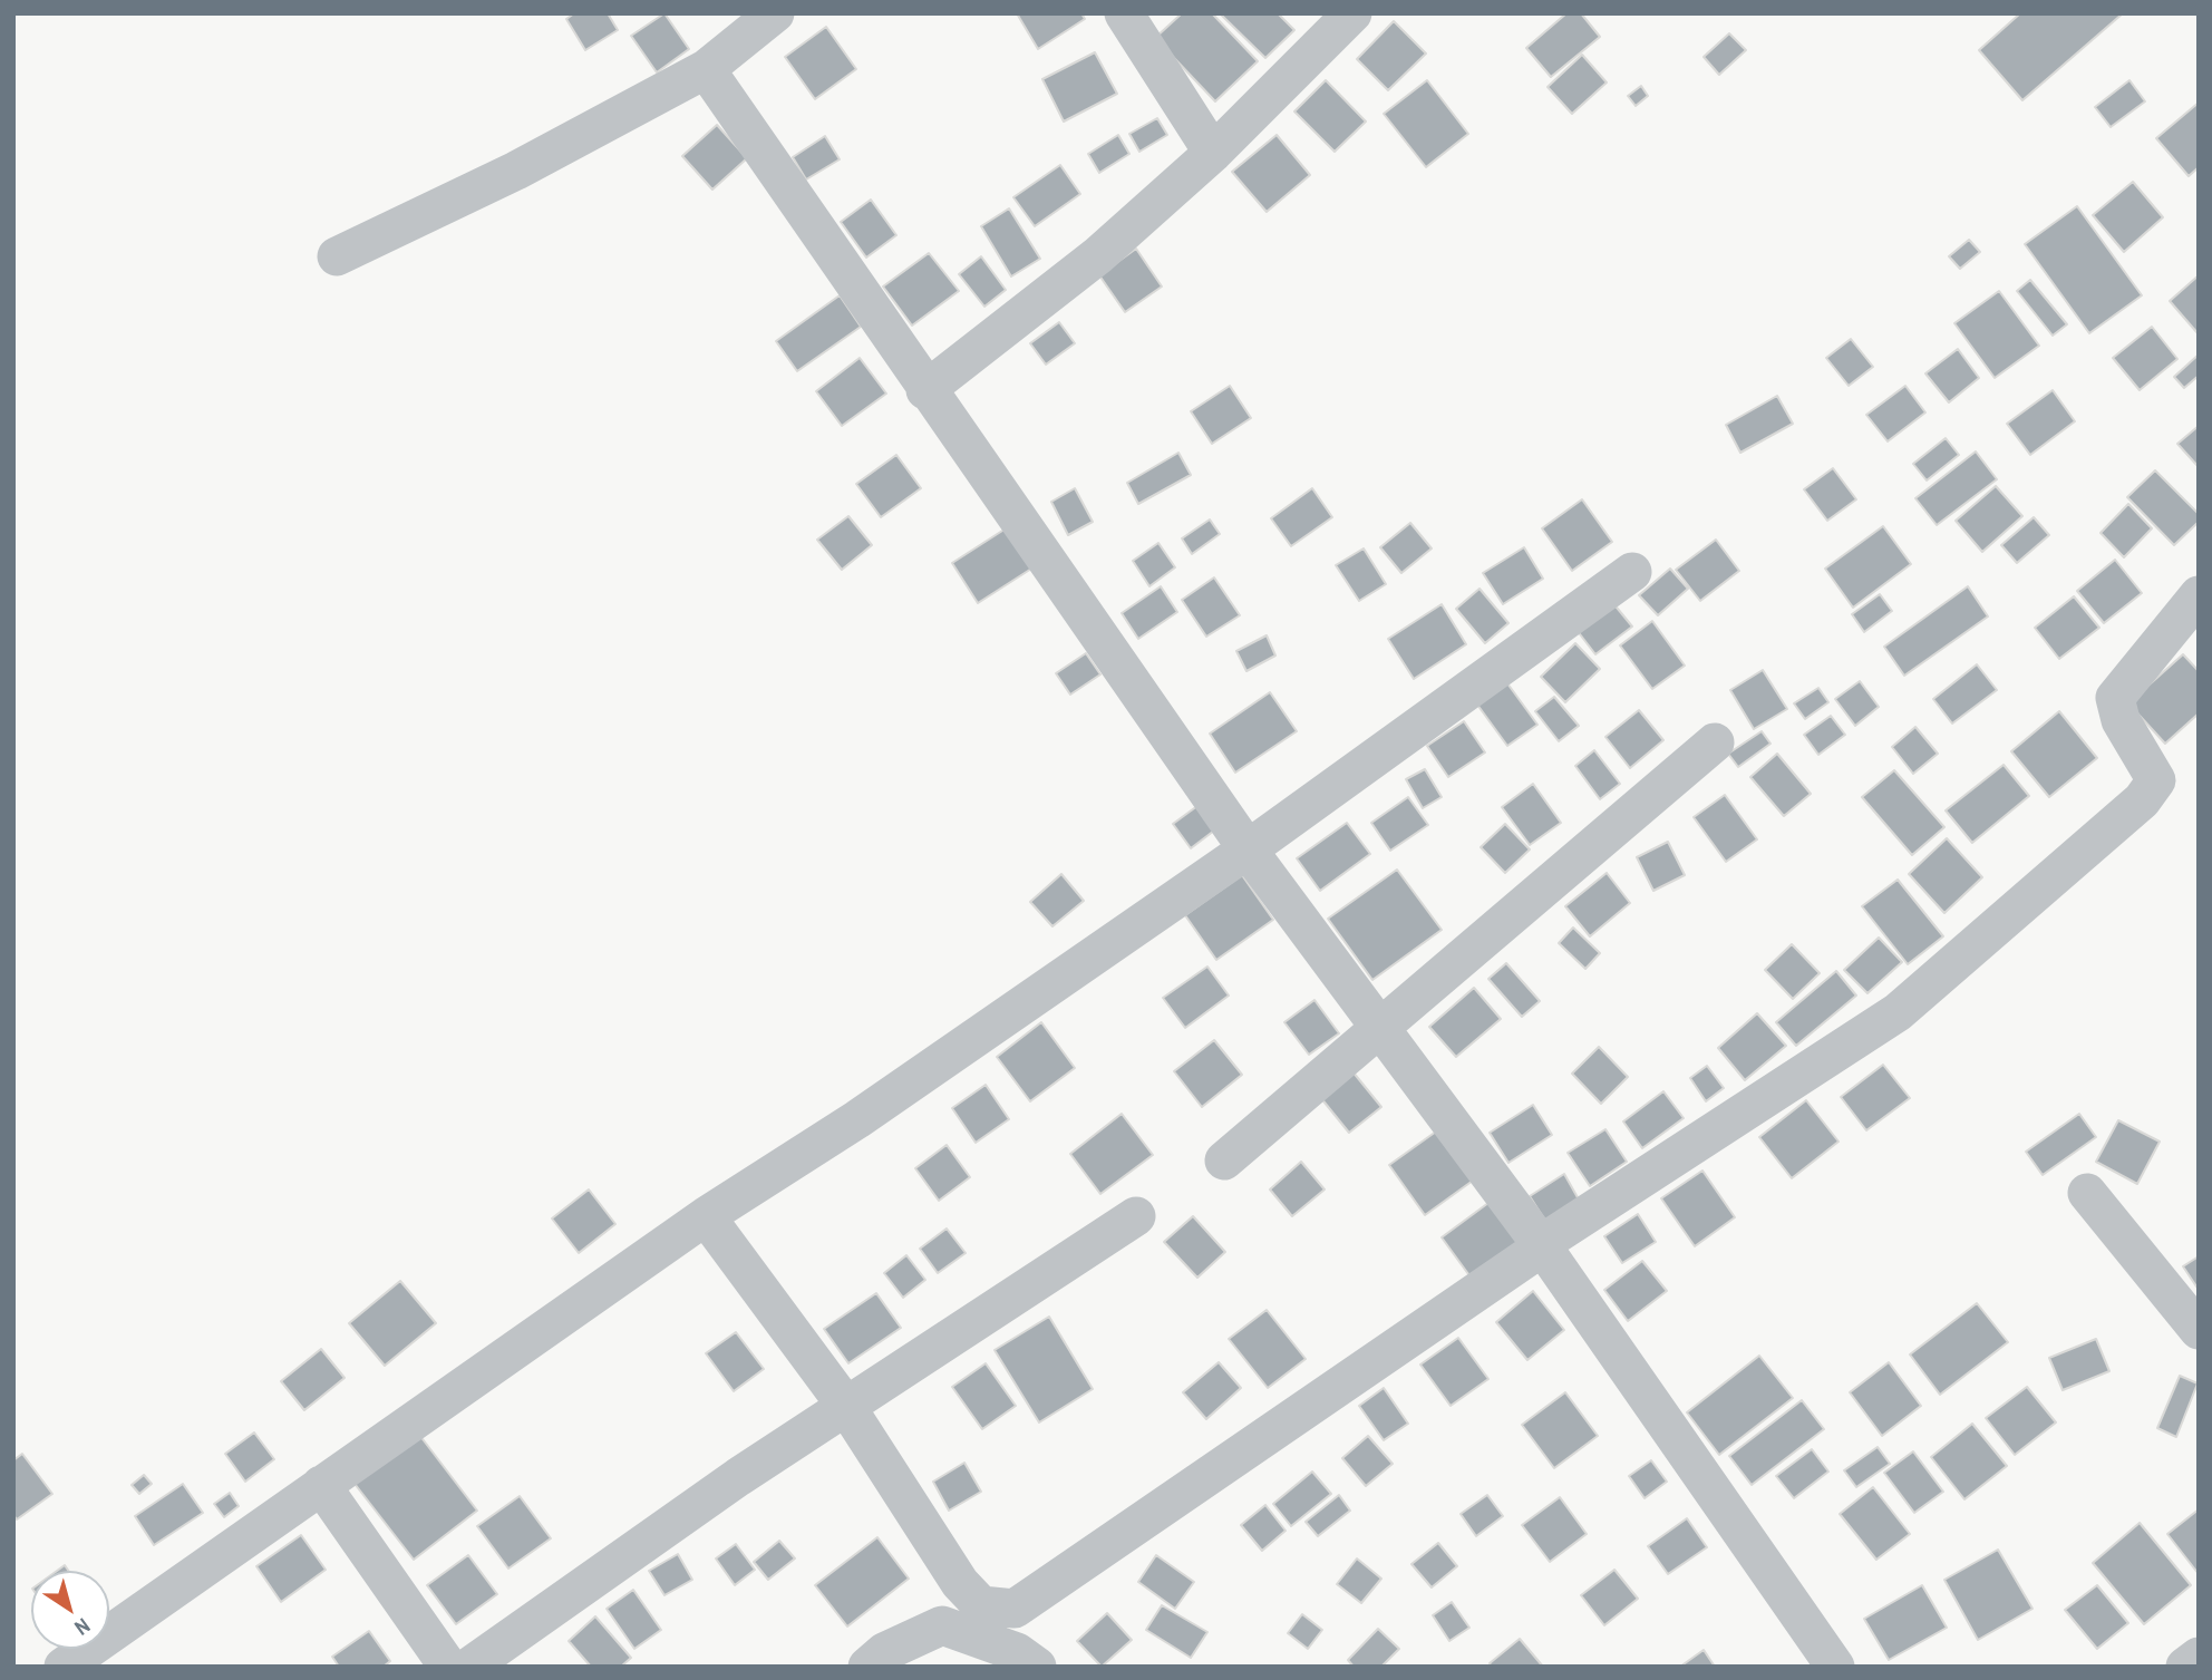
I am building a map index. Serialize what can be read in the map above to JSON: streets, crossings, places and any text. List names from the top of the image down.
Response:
{
  "north": "bottom right"
}
